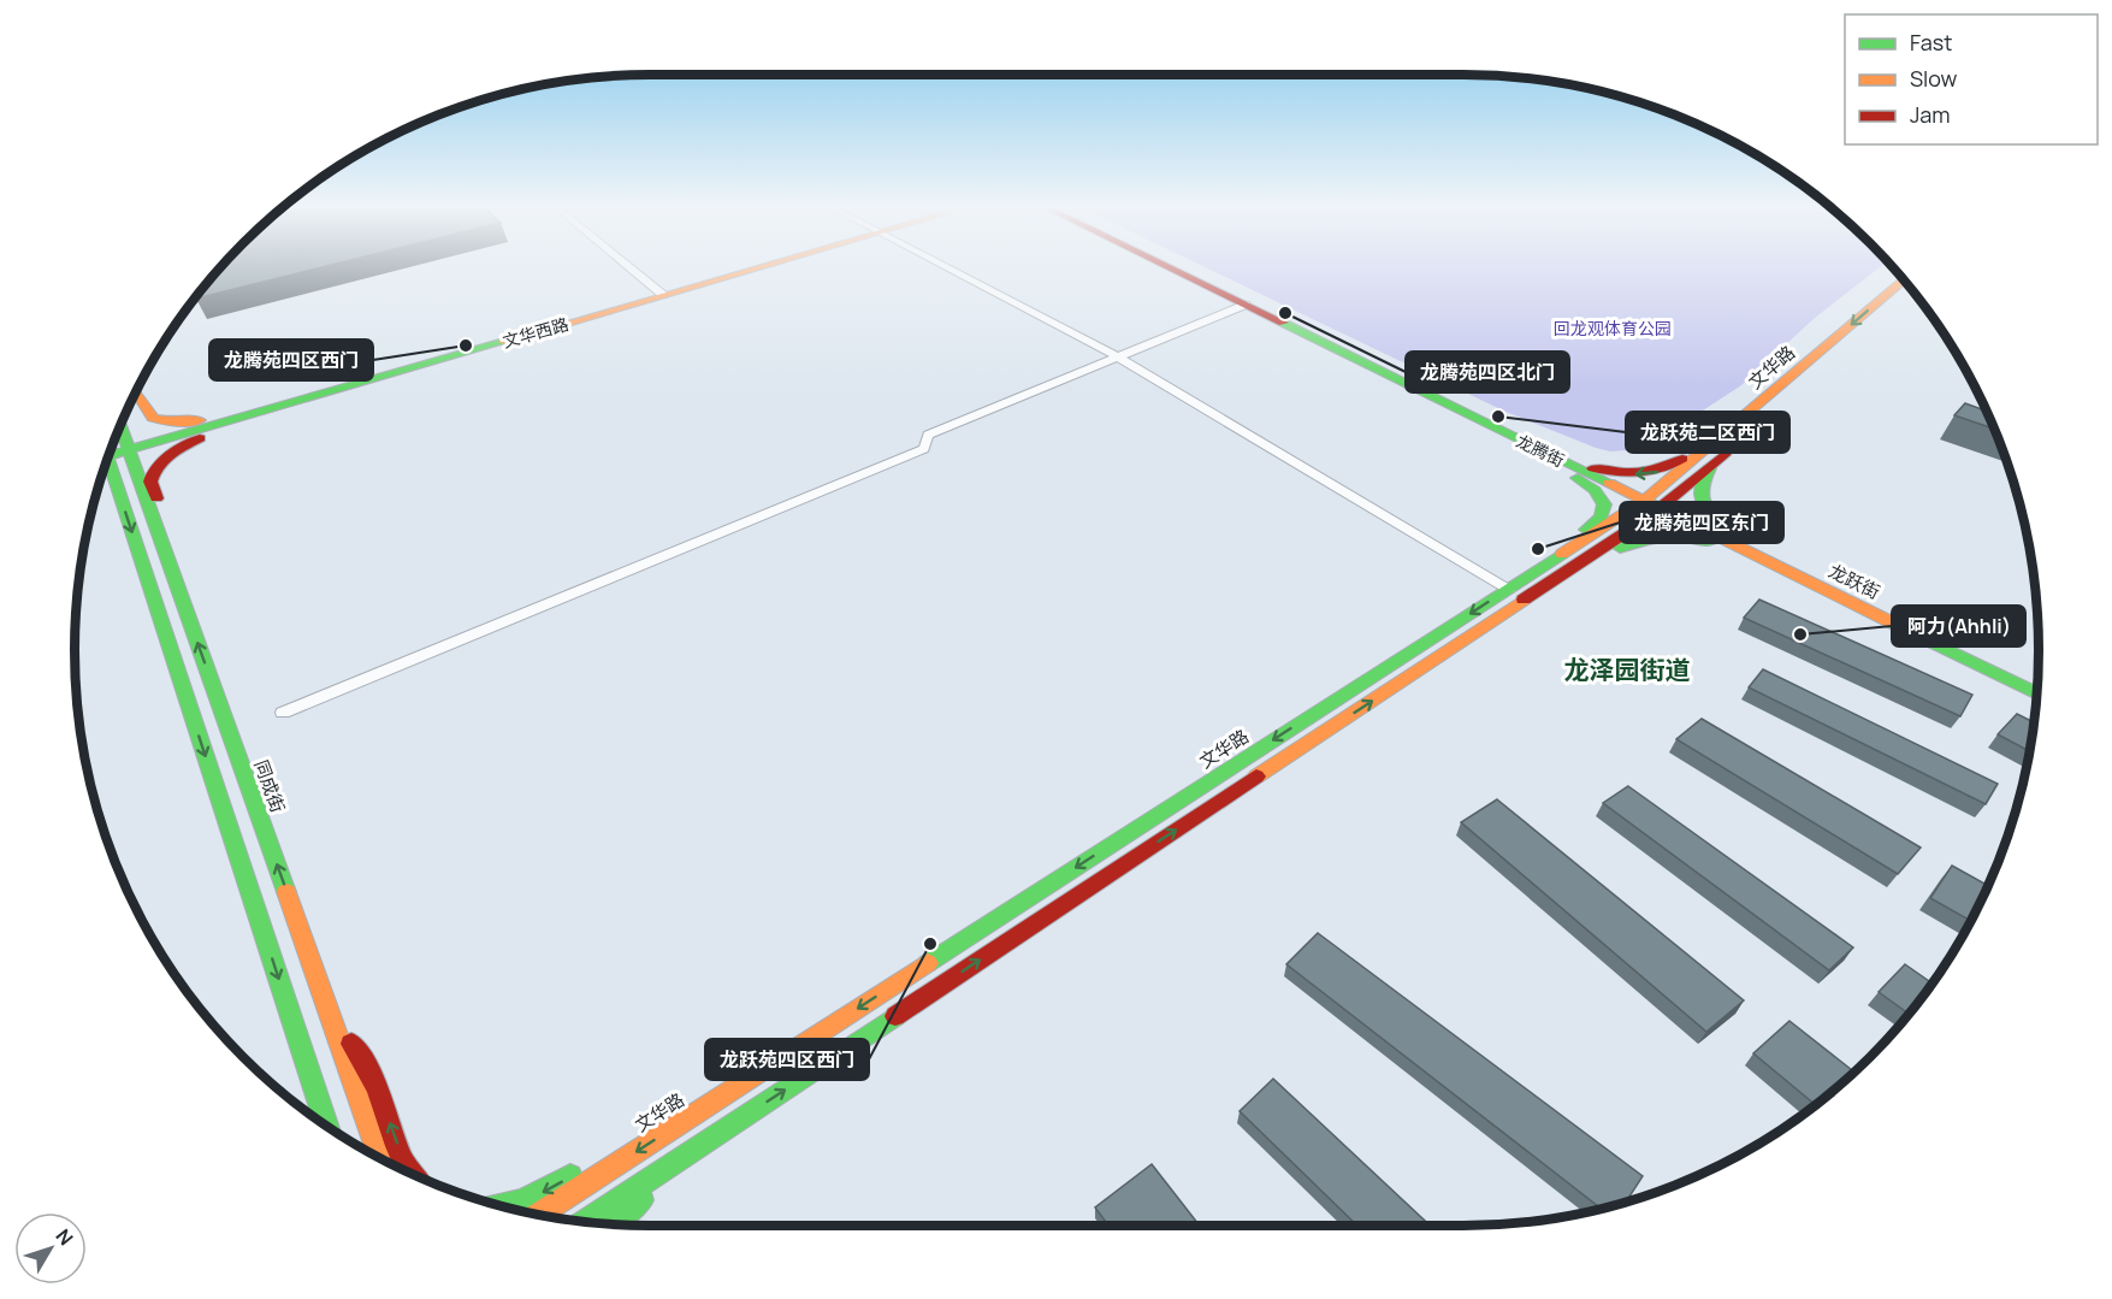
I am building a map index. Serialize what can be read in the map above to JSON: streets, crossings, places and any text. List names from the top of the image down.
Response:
{
  "streets": {
    "street": [
      "文华西路",
      "文华路",
      "龙腾街",
      "龙跃街",
      "同成街"
    ]
  },
  "crossings": [
    ["文华西路", "同成街"],
    ["文华路", "龙腾街"],
    ["文华路", "龙跃街"],
    ["龙腾街", "龙跃街"]
  ],
  "districts": ["龙泽园街道"],
  "parks": ["回龙观体育公园"],
  "places": [
    "龙腾苑四区北门",
    "龙腾苑四区西门",
    "龙跃苑二区西门",
    "龙腾苑四区东门",
    "阿力(Ahhli)",
    "龙跃苑四区西门"
  ],
  "legend": ["Fast", "Slow", "Jam"],
  "north": "top right"
}
